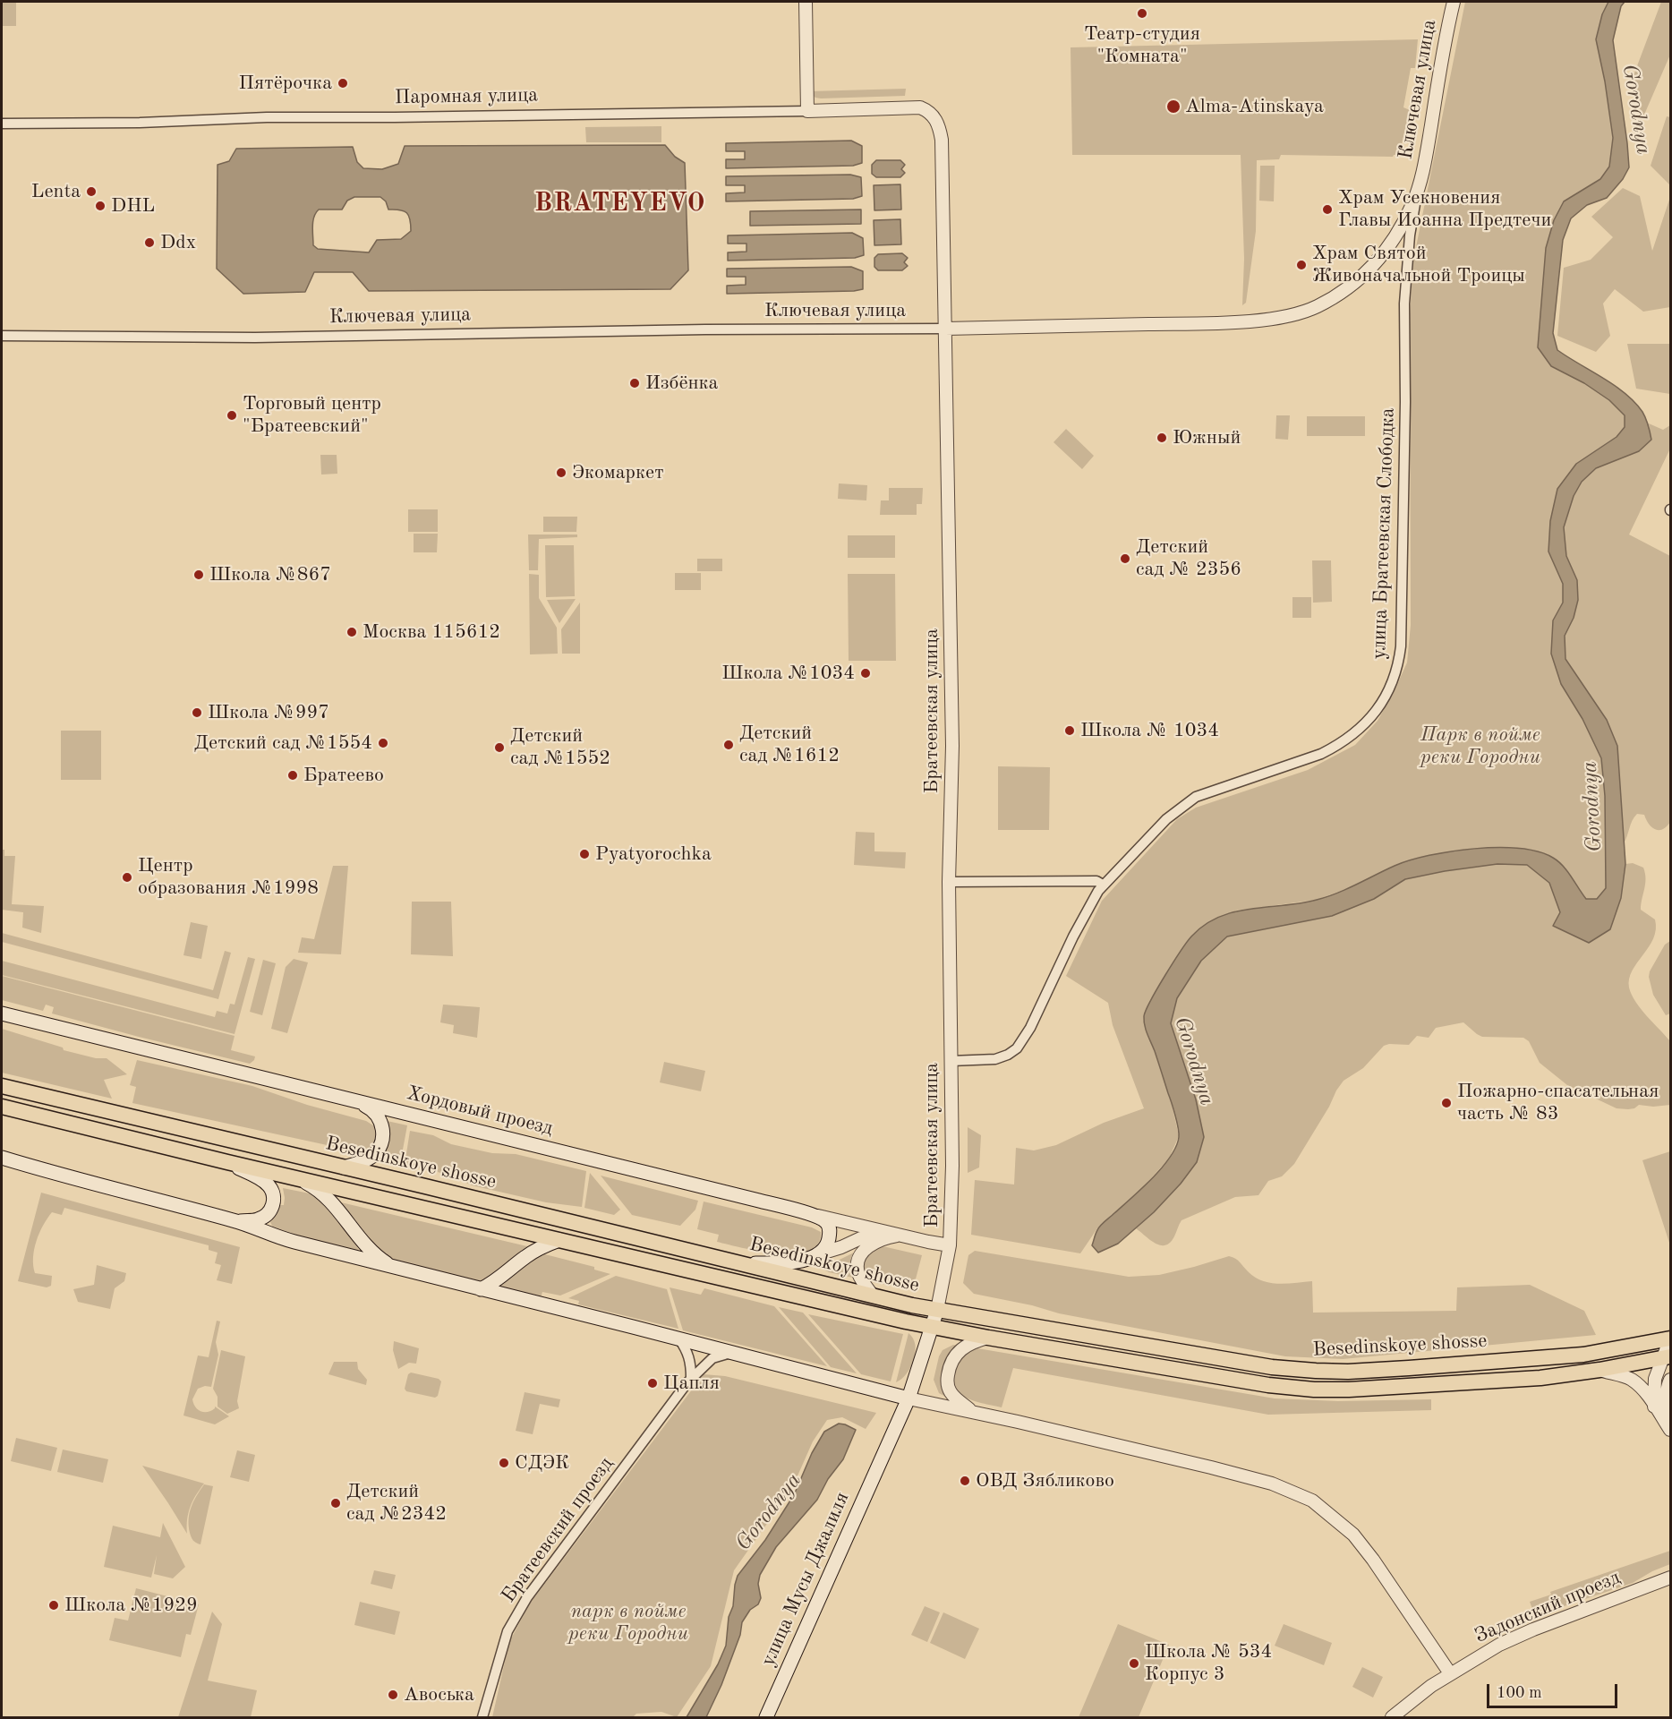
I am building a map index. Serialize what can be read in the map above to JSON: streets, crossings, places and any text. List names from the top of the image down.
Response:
{
  "streets": {
    "main road": ["Хордовый проезд", "Besedinskoye shosse", "улица Мусы Джалиля"],
    "street": [
      "Ключевая улица",
      "Паромная улица",
      "улица Братеевская Слободка",
      "Братеевская улица",
      "Братеевский проезд",
      "Задонский проезд"
    ]
  },
  "crossings": [
    ["Ключевая улица", "улица Братеевская Слободка"],
    ["Ключевая улица", "Братеевская улица"],
    ["Паромная улица", "Братеевская улица"],
    ["улица Братеевская Слободка", "Братеевская улица"],
    ["Братеевская улица", "Хордовый проезд"],
    ["Братеевская улица", "Besedinskoye shosse"],
    ["Братеевская улица", "улица Мусы Джалиля"],
    ["Besedinskoye shosse", "улица Мусы Джалиля"]
  ],
  "districts": ["BRATEYEVO"],
  "water": ["Gorodnya"],
  "parks": ["Парк в пойме реки Городни", "парк в пойме реки Городни"],
  "places": [
    "Театр-студия \"Комната\"",
    "Пятёрочка",
    "Alma-Atinskaya",
    "Lenta",
    "DHL",
    "Храм Усекновения Главы Иоанна Предтечи",
    "Ddx",
    "Храм Святой Живоначальной Троицы",
    "Избёнка",
    "Торговый центр \"Братеевский\"",
    "Южный",
    "Экомаркет",
    "Детский сад № 2356",
    "Школа №867",
    "Москва 115612",
    "Школа №1034",
    "Школа №997",
    "Школа № 1034",
    "Детский сад №1554",
    "Детский сад №1612",
    "Детский сад №1552",
    "Братеево",
    "Pyatyorochka",
    "Центр образования №1998",
    "Пожарно-спасательная часть № 83",
    "Цапля",
    "СДЭК",
    "ОВД Зябликово",
    "Детский сад №2342",
    "Школа №1929",
    "Школа № 534 Корпус 3",
    "Авоська"
  ],
  "scale_bar": "100 m"
}
